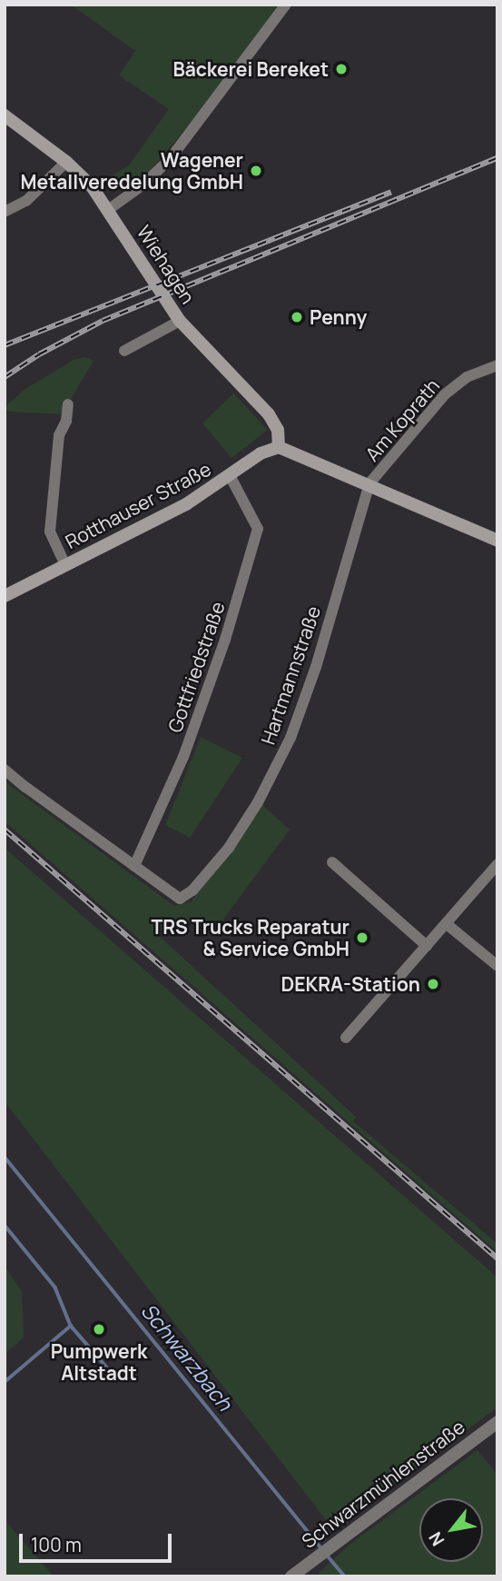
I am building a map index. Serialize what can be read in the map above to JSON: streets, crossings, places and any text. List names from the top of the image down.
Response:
{
  "streets": {
    "main road": ["Wiehagen", "Rotthauser Straße"],
    "street": [
      "Am Koprath",
      "Gottfriedstraße",
      "Hartmannstraße",
      "Schwarzmühlenstraße"
    ]
  },
  "crossings": [
    ["Wiehagen", "Rotthauser Straße"],
    ["Am Koprath", "Hartmannstraße"],
    ["Rotthauser Straße", "Gottfriedstraße"],
    ["Gottfriedstraße", "Hartmannstraße"]
  ],
  "water": ["Schwarzbach"],
  "places": [
    "Bäckerei Bereket",
    "Wagener Metallveredelung GmbH",
    "Penny",
    "TRS Trucks Reparatur & Service GmbH",
    "DEKRA-Station",
    "Pumpwerk Altstadt"
  ],
  "scale_bar": "100 m",
  "north": "bottom left"
}
